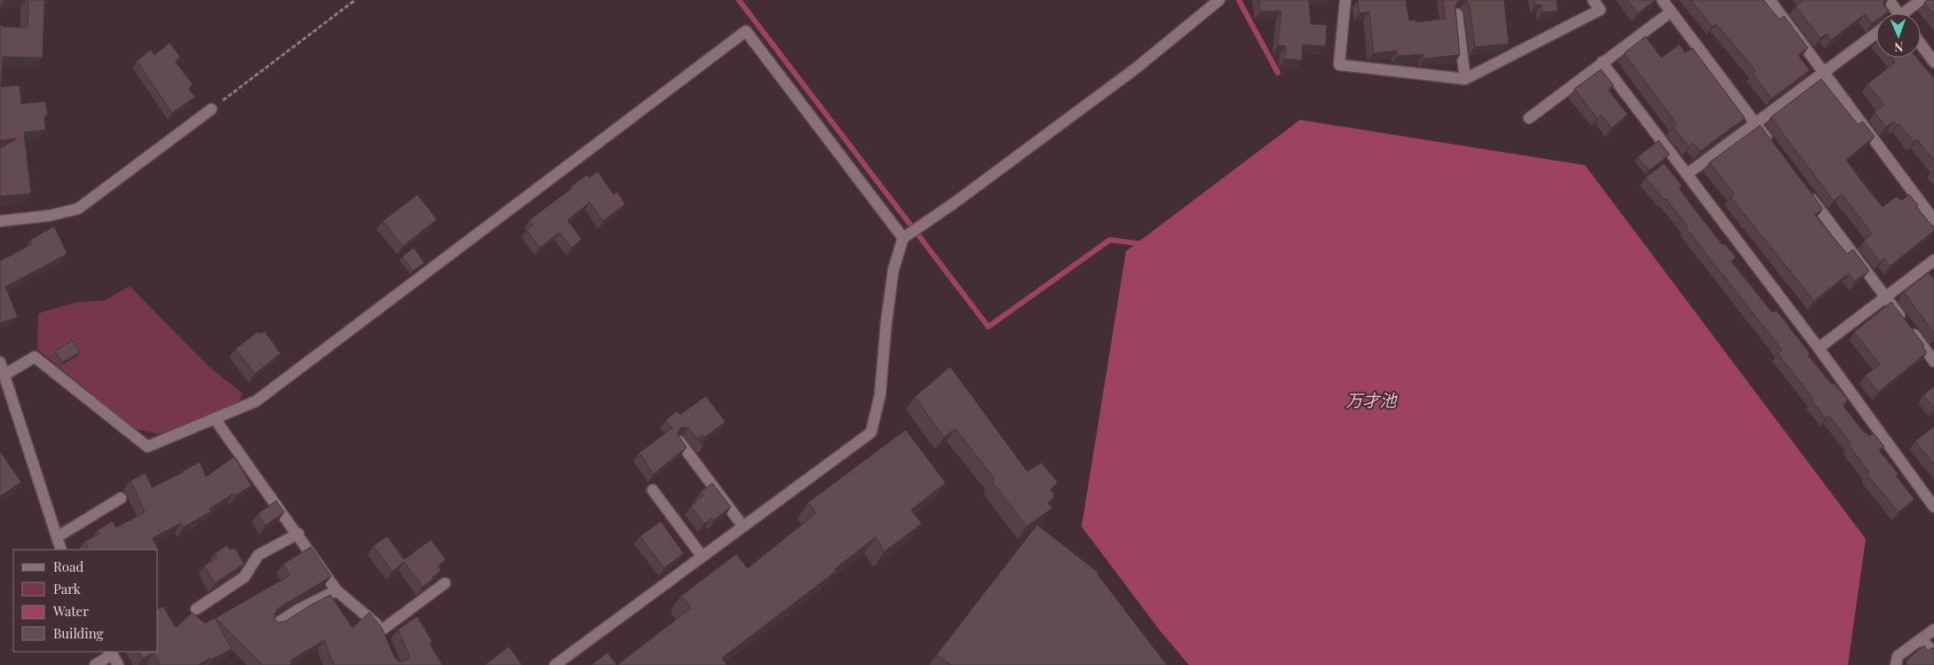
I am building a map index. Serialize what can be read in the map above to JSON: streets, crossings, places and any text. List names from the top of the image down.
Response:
{
  "water": ["万才池"],
  "legend": [
    "Road",
    "Park",
    "Water",
    "Building"
  ],
  "north": "bottom"
}
